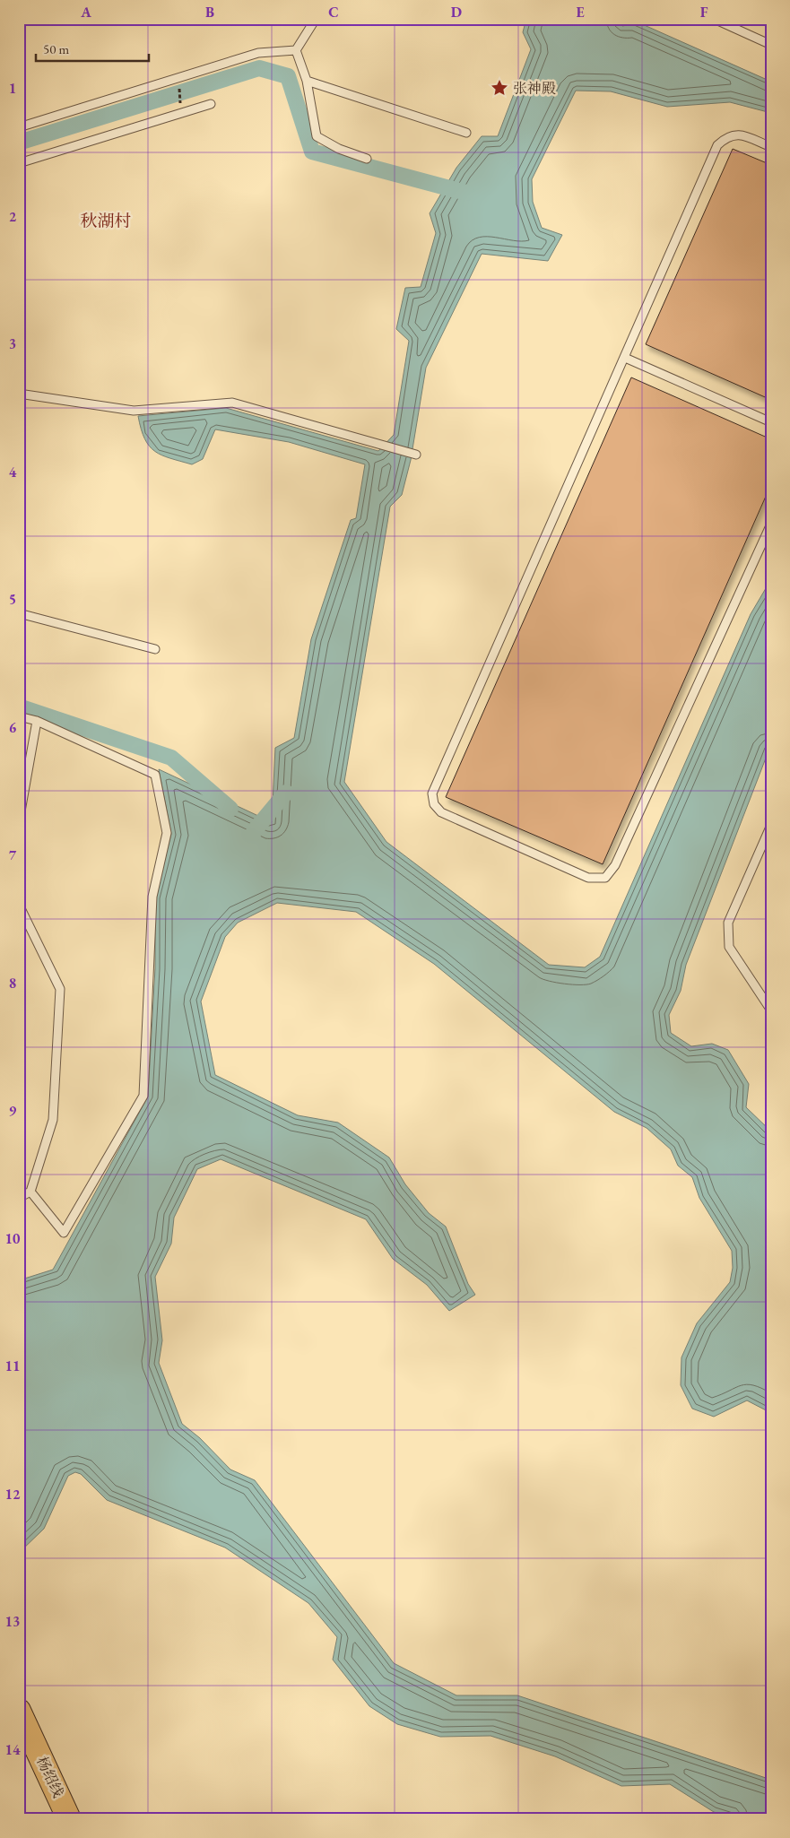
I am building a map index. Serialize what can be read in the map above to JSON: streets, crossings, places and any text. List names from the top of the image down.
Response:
{
  "streets": {
    "main road": ["杨绍线"]
  },
  "districts": ["秋湖村"],
  "places": {
    "place": ["张神殿"]
  },
  "scale_bar": "50 m",
  "grid": {
    "columns": [
      "A",
      "B",
      "C",
      "D",
      "E",
      "F"
    ],
    "rows": [
      "1",
      "2",
      "3",
      "4",
      "5",
      "6",
      "7",
      "8",
      "9",
      "10",
      "11",
      "12",
      "13",
      "14"
    ]
  }
}
